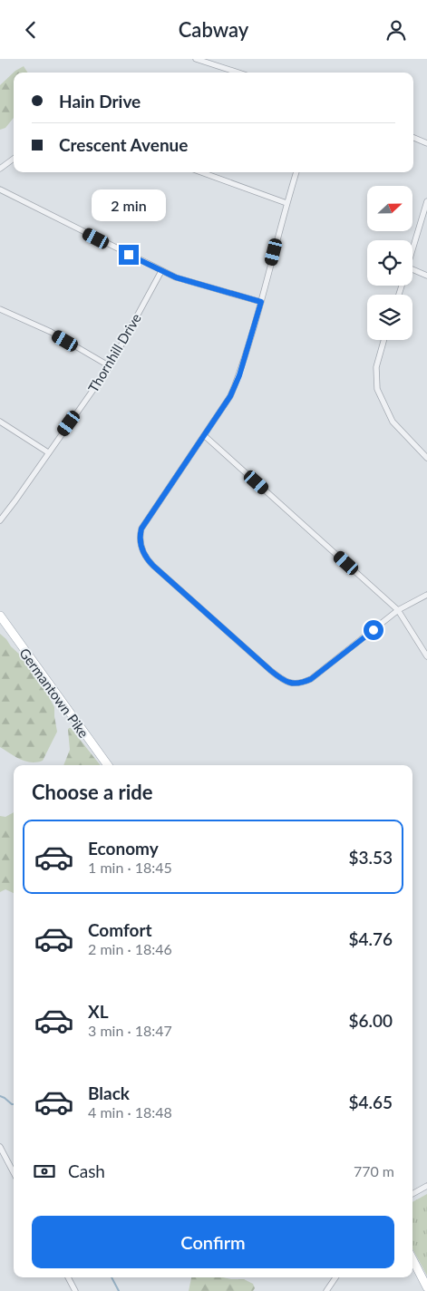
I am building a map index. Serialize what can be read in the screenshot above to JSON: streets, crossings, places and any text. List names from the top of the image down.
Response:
{
  "streets": {
    "main road": ["Germantown Pike"],
    "street": ["Thornhill Drive"]
  },
  "north": "right",
  "page": {
    "header": "Cabway",
    "banner": ["Hain Drive", "Crescent Avenue"],
    "bubble": "2 min",
    "heading": "Choose a ride",
    "list": [
      {
        "name": "Economy",
        "note": "1 min · 18:45",
        "value": "$3.53"
      },
      {
        "name": "Comfort",
        "note": "2 min · 18:46",
        "value": "$4.76"
      },
      {
        "name": "XL",
        "note": "3 min · 18:47",
        "value": "$6.00"
      },
      {
        "name": "Black",
        "note": "4 min · 18:48",
        "value": "$4.65"
      }
    ],
    "pay": ["Cash", "770 m"],
    "buttons": "Confirm"
  }
}
